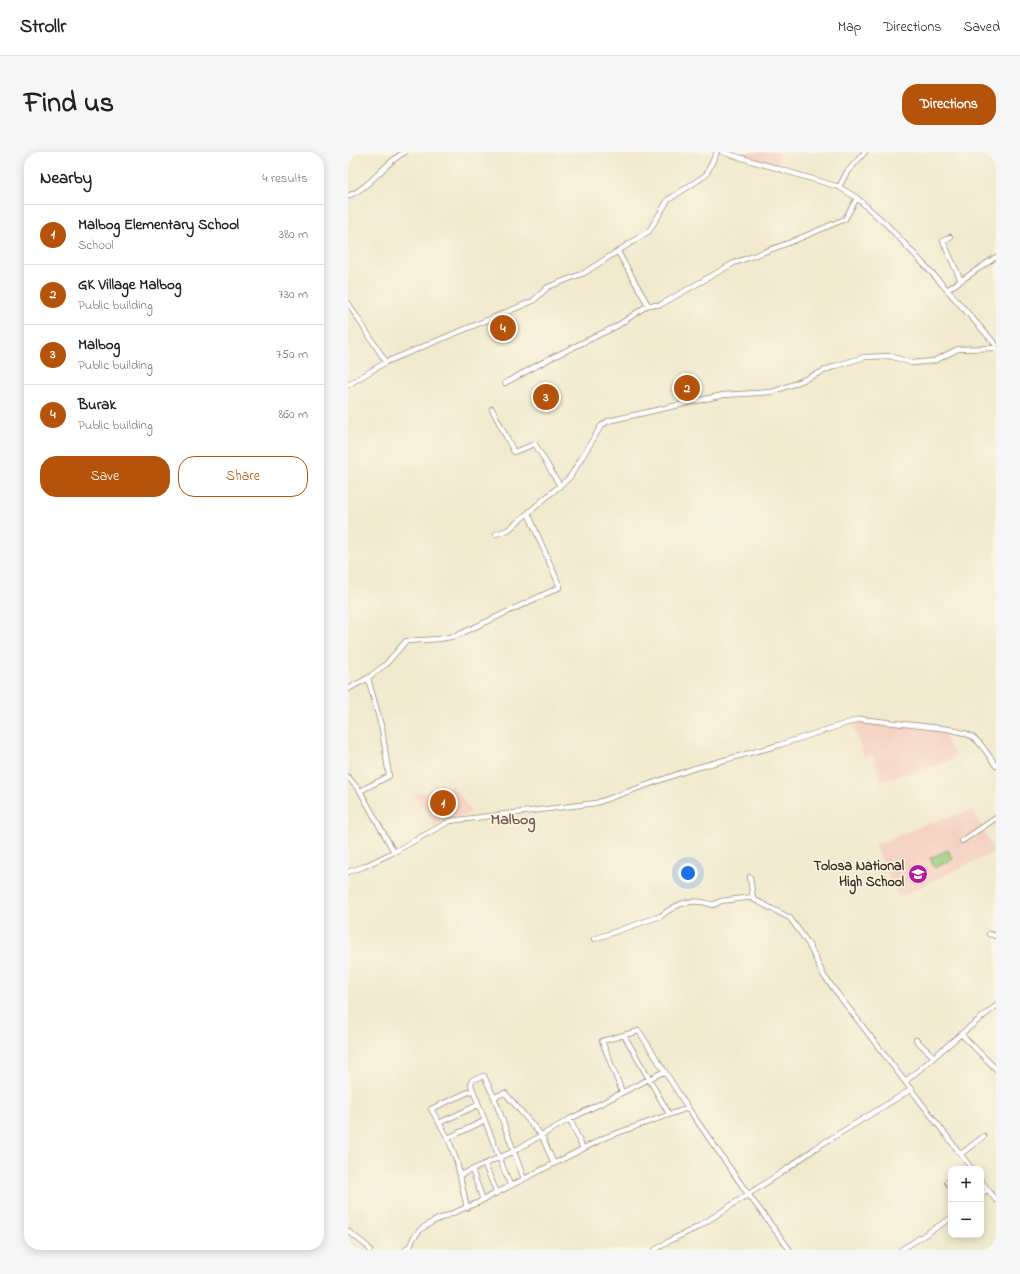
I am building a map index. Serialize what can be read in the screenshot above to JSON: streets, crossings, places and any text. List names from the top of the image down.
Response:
{
  "districts": ["Malbog"],
  "places": {
    "school or university": ["Tolosa National High School"]
  },
  "page": {
    "header": "Strollr",
    "nav": ["Map", "Directions", "Saved"],
    "title": "Find us",
    "buttons": [
      "Directions",
      ["Save", "Share"]
    ],
    "heading": ["Nearby", "4 results"],
    "list": [
      {
        "mark": "1",
        "name": "Malbog Elementary School",
        "note": "School",
        "value": "380 m"
      },
      {
        "mark": "2",
        "name": "GK Village Malbog",
        "note": "Public building",
        "value": "730 m"
      },
      {
        "mark": "3",
        "name": "Malbog",
        "note": "Public building",
        "value": "750 m"
      },
      {
        "mark": "4",
        "name": "Burak",
        "note": "Public building",
        "value": "860 m"
      }
    ],
    "pins": [
      "4",
      "2",
      "3",
      "1"
    ],
    "map_buttons": ["+", "−"]
  }
}
